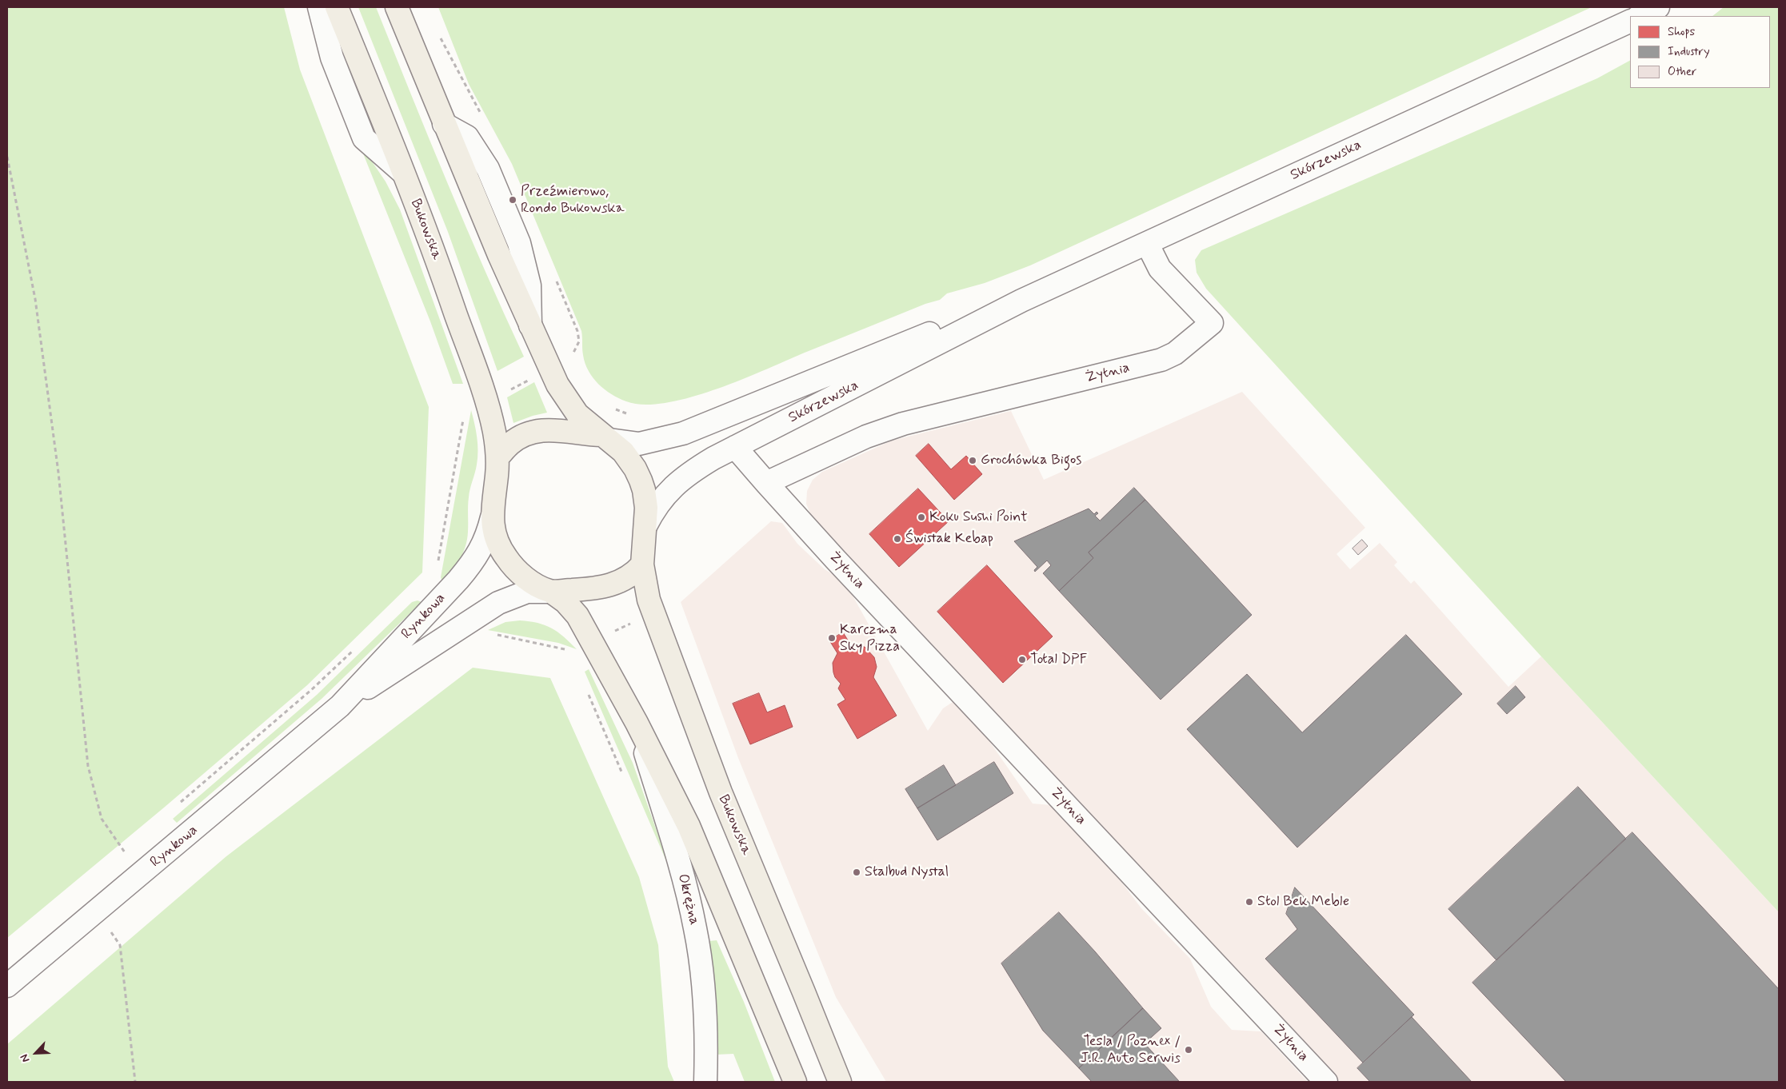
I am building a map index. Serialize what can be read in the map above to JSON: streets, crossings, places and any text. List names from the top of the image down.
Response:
{
  "streets": {
    "main road": ["Bukowska"],
    "street": [
      "Skórzewska",
      "Żytnia",
      "Rynkowa",
      "Okrężna"
    ]
  },
  "crossings": [
    ["Skórzewska", "Bukowska"],
    ["Skórzewska", "Żytnia"],
    ["Bukowska", "Rynkowa"]
  ],
  "places": [
    "Przeźmierowo, Rondo Bukowska",
    "Grochówka Bigos",
    "Koku Sushi Point",
    "Świstak Kebap",
    "Karczma Sky Pizza",
    "Total DPF",
    "Stalbud Nystal",
    "Stol Bek Meble",
    "Tesla / Poznex / J.R. Auto Serwis"
  ],
  "legend": ["Shops", "Industry", "Other"],
  "north": "bottom left"
}
